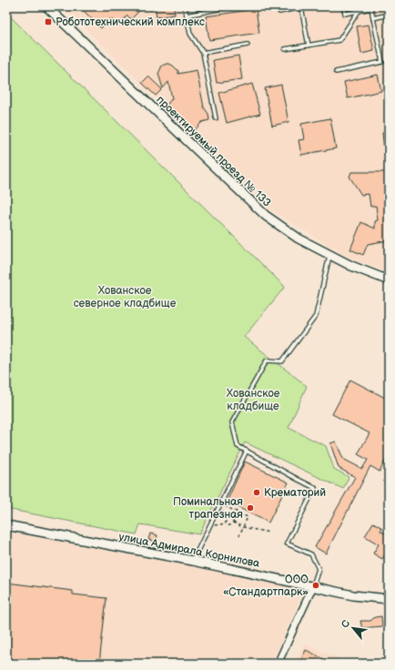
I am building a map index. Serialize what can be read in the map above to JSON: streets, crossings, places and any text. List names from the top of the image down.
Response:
{
  "streets": {
    "street": ["проектируемый проезд № 133", "улица Адмирала Корнилова"]
  },
  "parks": ["Хованское северное кладбище", "Хованское кладбище"],
  "places": {
    "transit": ["Робототехнический комплекс"],
    "other": ["Крематорий", "Поминальная трапезная", "ООО «Стандартпарк»"]
  },
  "north": "top left"
}
